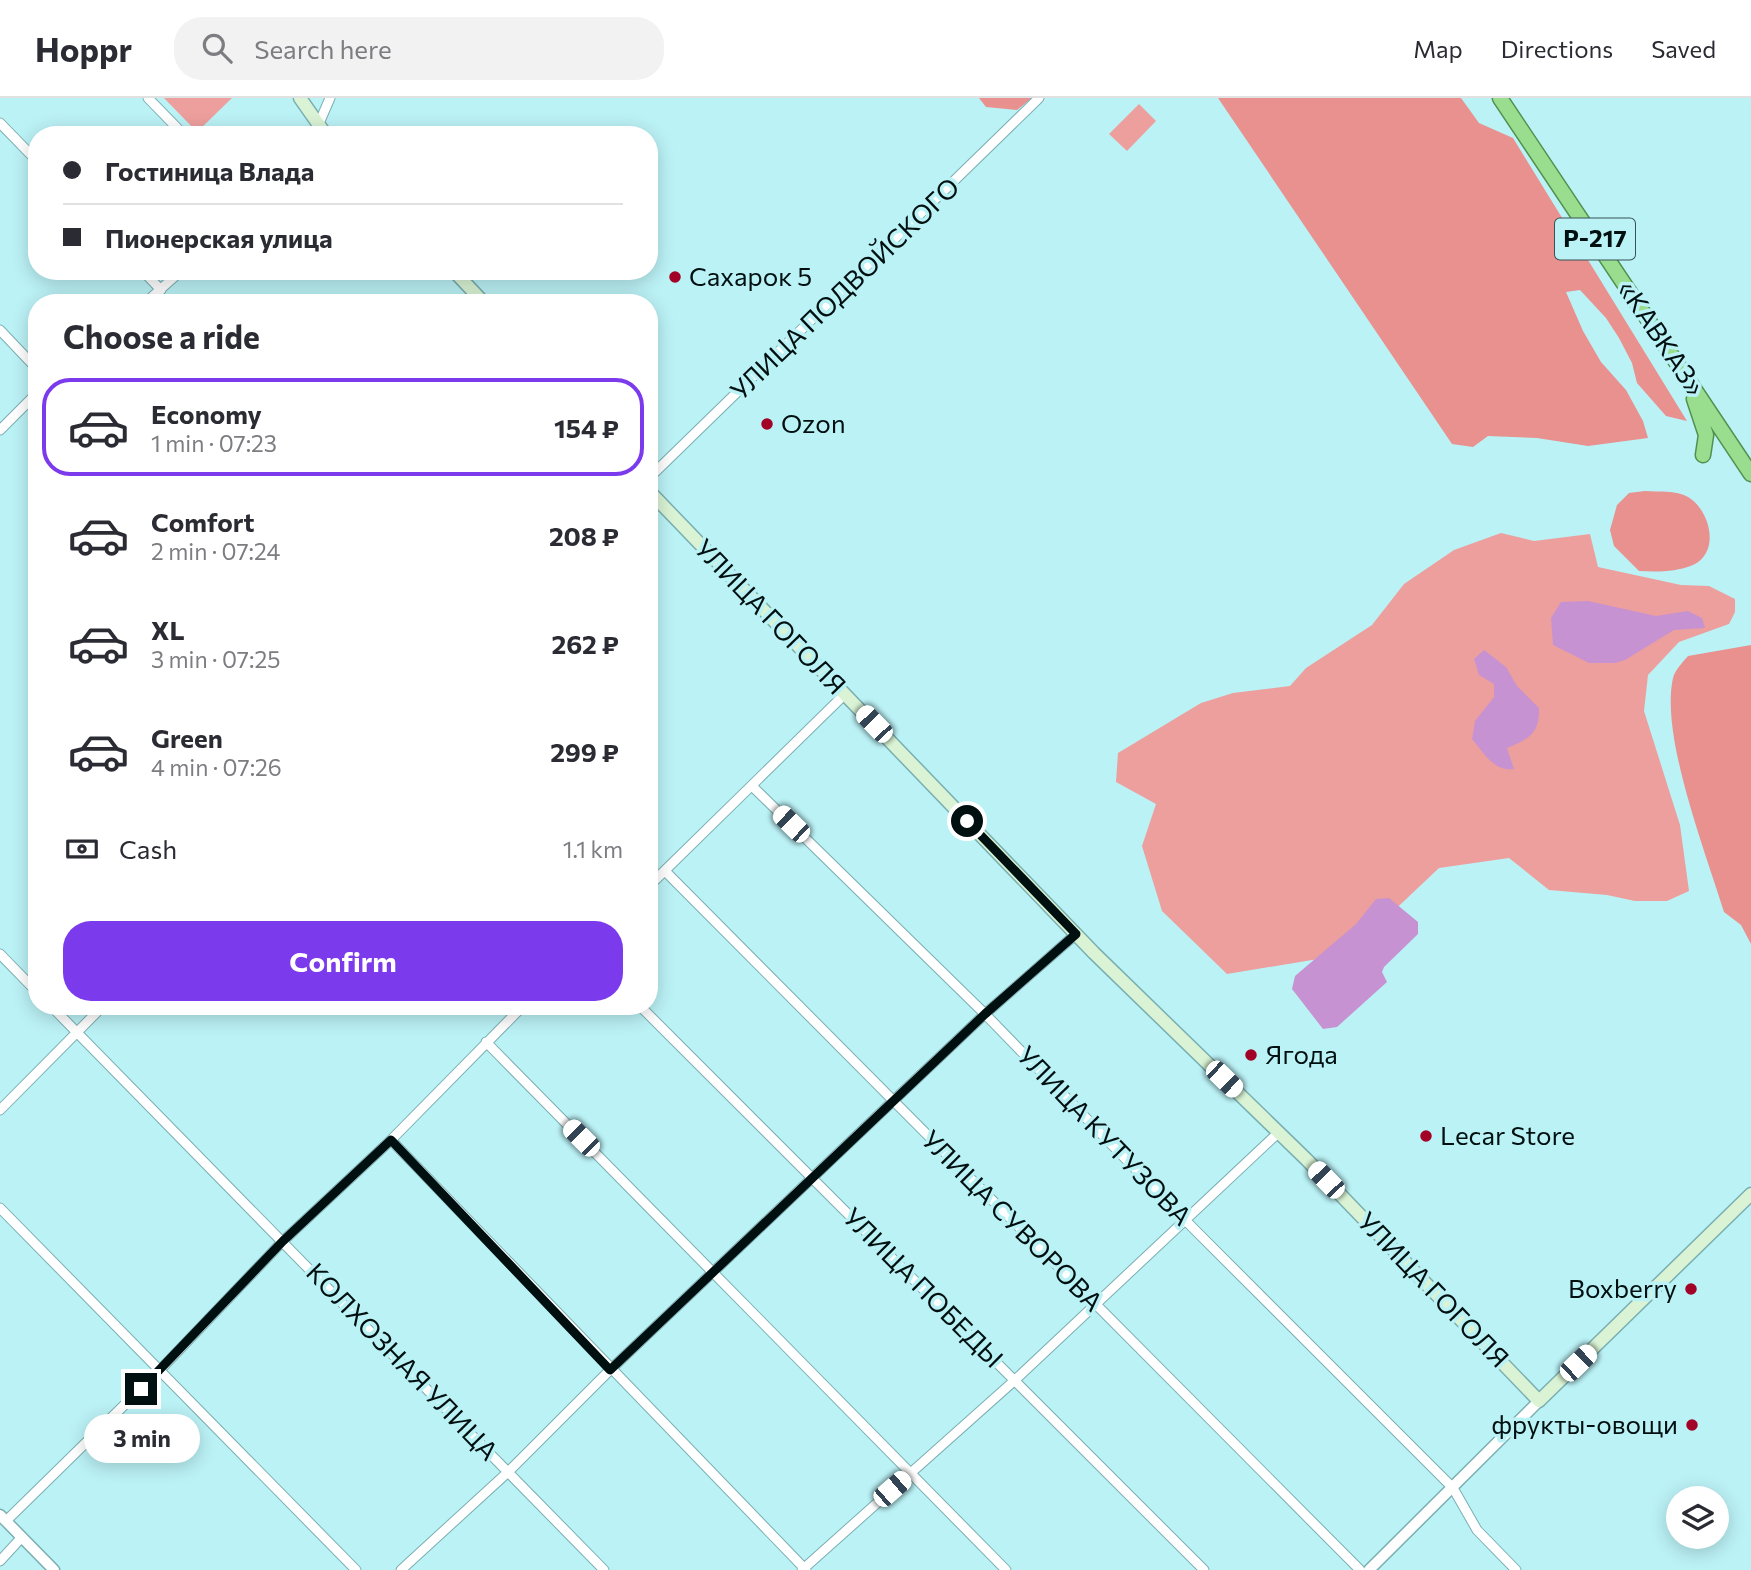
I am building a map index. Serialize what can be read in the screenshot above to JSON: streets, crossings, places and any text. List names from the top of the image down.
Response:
{
  "streets": {
    "highway": ["Р-217", "«КАВКАЗ»"],
    "main road": ["УЛИЦА ГОГОЛЯ"],
    "street": [
      "УЛИЦА ПОДВОЙСКОГО",
      "УЛИЦА КУТУЗОВА",
      "УЛИЦА СУВОРОВА",
      "УЛИЦА ПОБЕДЫ",
      "КОЛХОЗНАЯ УЛИЦА"
    ]
  },
  "places": [
    "Сахарок 5",
    "Ozon",
    "Ягода",
    "Lecar Store",
    "Boxberry",
    "фрукты-овощи"
  ],
  "page": {
    "header": "Hoppr",
    "search": "Search here",
    "nav": ["Map", "Directions", "Saved"],
    "banner": ["Гостиница Влада", "Пионерская улица"],
    "heading": "Choose a ride",
    "list": [
      {
        "name": "Economy",
        "note": "1 min · 07:23",
        "value": "154 ₽"
      },
      {
        "name": "Comfort",
        "note": "2 min · 07:24",
        "value": "208 ₽"
      },
      {
        "name": "XL",
        "note": "3 min · 07:25",
        "value": "262 ₽"
      },
      {
        "name": "Green",
        "note": "4 min · 07:26",
        "value": "299 ₽"
      }
    ],
    "pay": ["Cash", "1.1 km"],
    "buttons": "Confirm",
    "bubble": "3 min"
  }
}
